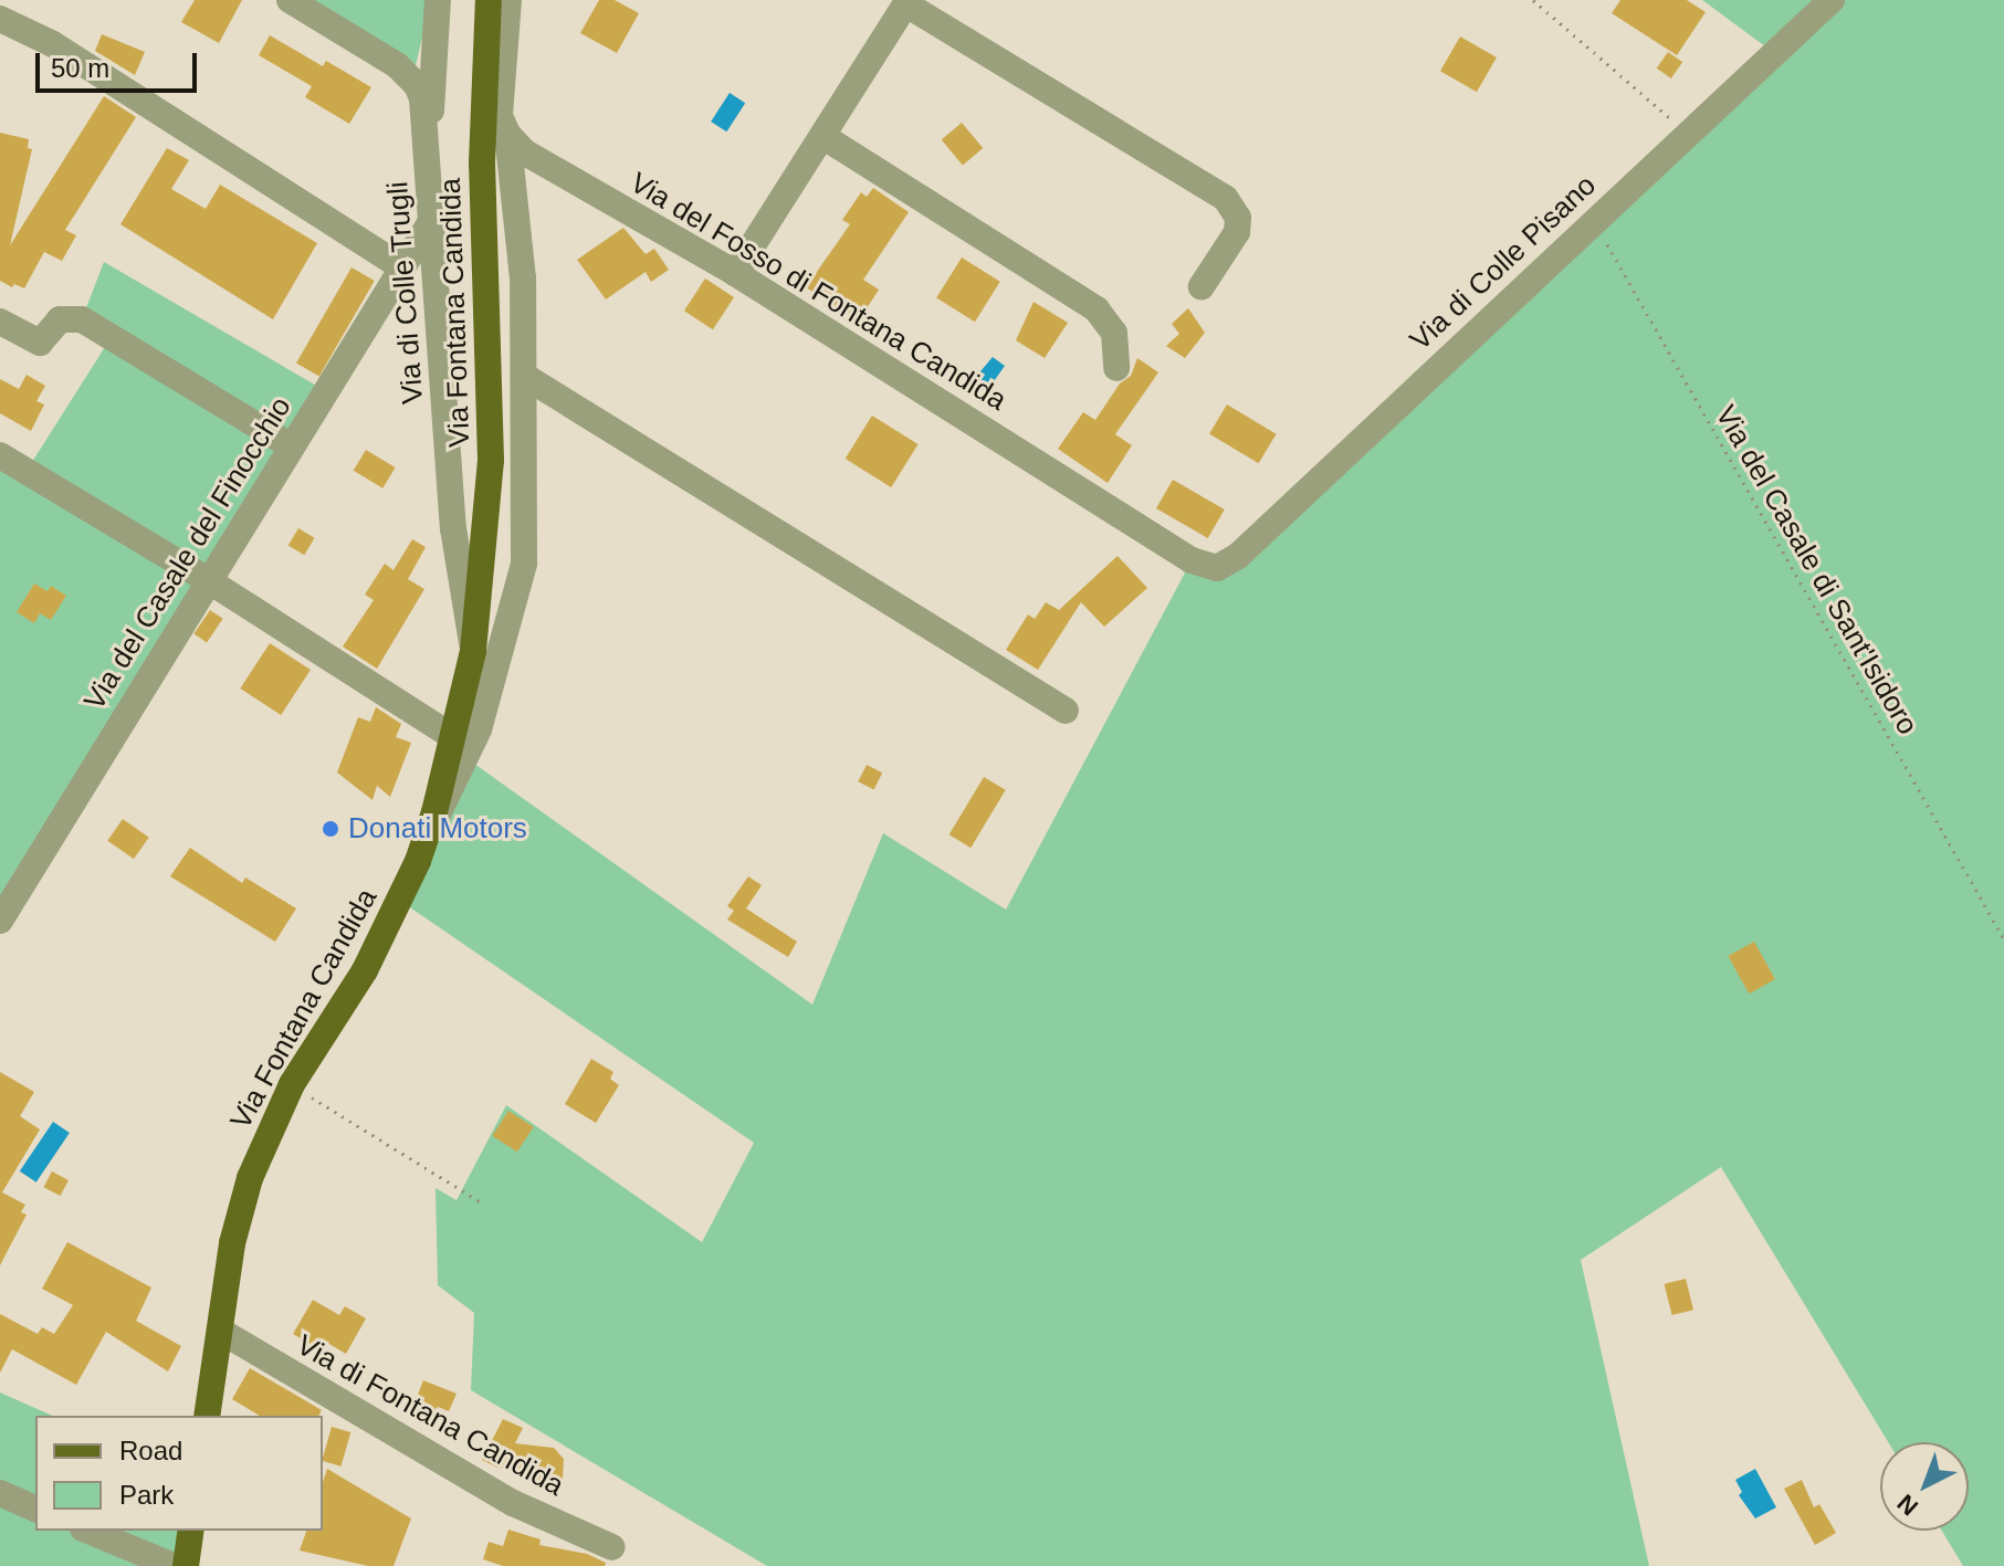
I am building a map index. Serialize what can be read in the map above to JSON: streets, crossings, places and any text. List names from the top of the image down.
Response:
{
  "streets": {
    "main road": ["Via Fontana Candida"],
    "street": [
      "Via di Colle Pisano",
      "Via del Fosso di Fontana Candida",
      "Via di Colle Trugli",
      "Via del Casale del Finocchio",
      "Via di Fontana Candida"
    ],
    "path": ["Via del Casale di Sant'Isidoro"]
  },
  "crossings": [
    ["Via di Colle Pisano", "Via del Fosso di Fontana Candida"],
    ["Via di Colle Pisano", "Via del Casale di Sant'Isidoro"],
    ["Via di Colle Trugli", "Via Fontana Candida"],
    ["Via di Colle Trugli", "Via del Casale del Finocchio"],
    ["Via Fontana Candida", "Via di Fontana Candida"]
  ],
  "places": ["Donati Motors"],
  "legend": ["Road", "Park"],
  "scale_bar": "50 m",
  "north": "bottom left"
}
